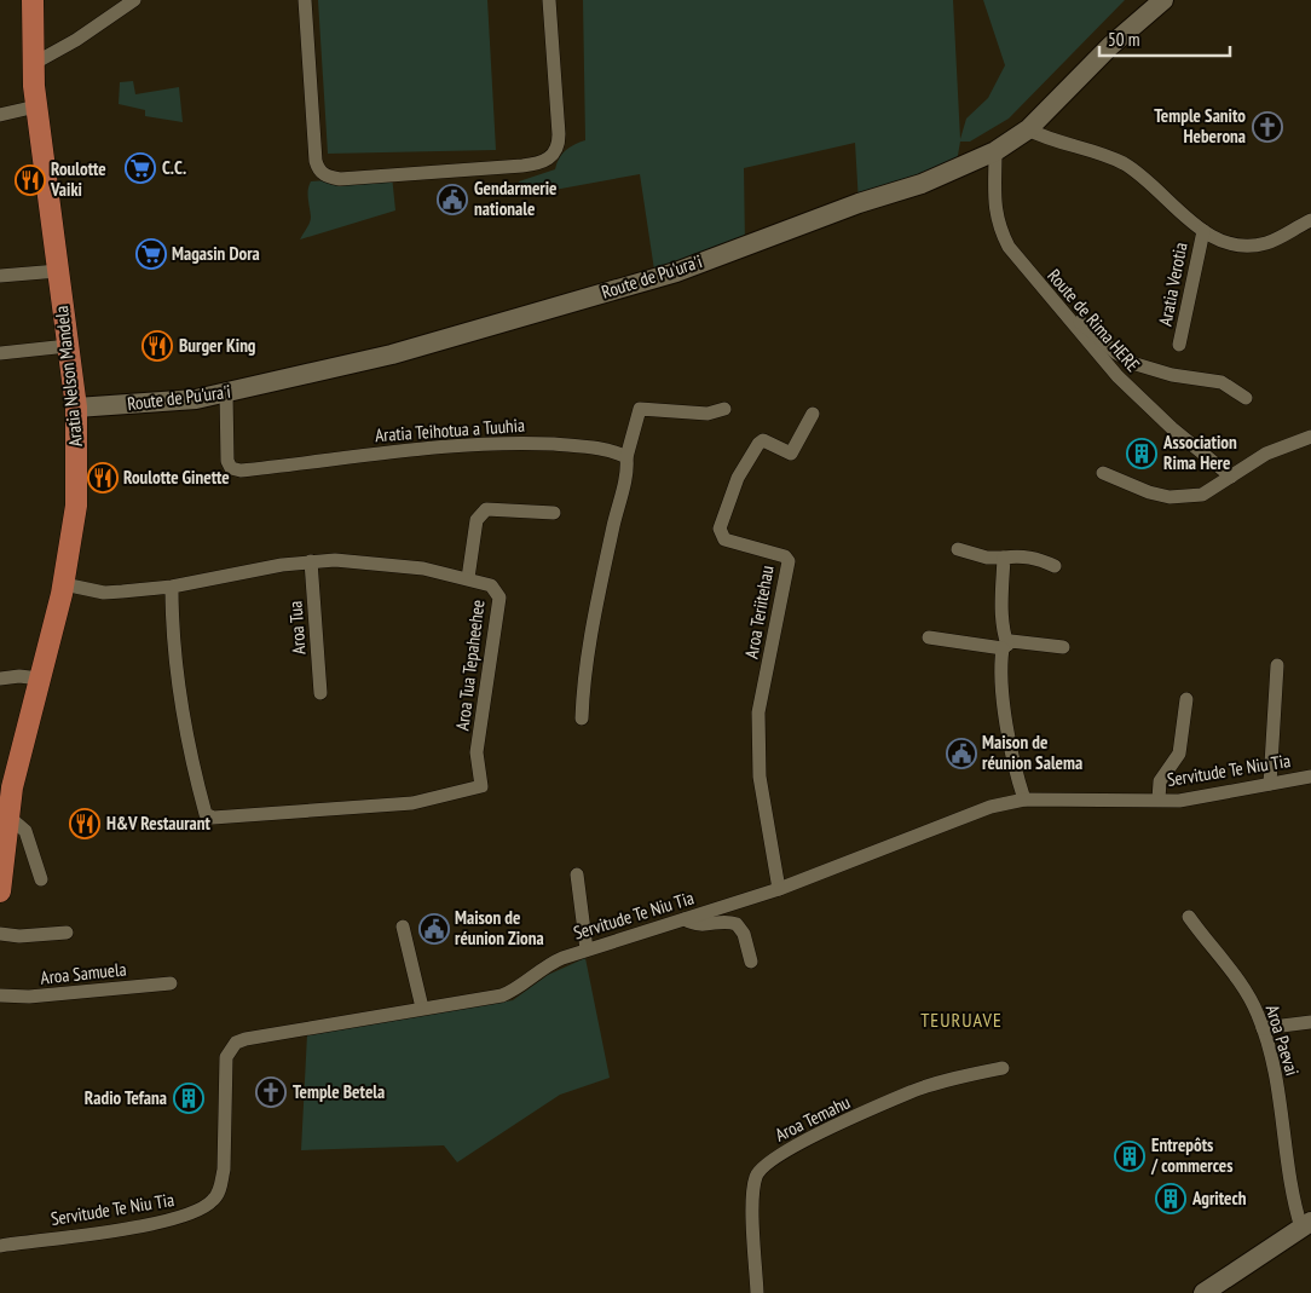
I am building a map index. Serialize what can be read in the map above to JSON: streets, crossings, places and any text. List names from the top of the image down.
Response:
{
  "streets": {
    "main road": ["Route de Pu'ura'i", "Aratia Nelson Mandela"],
    "street": [
      "Aratia Verotia",
      "Route de Rima HERE",
      "Aratia Teihotua a Tuuhia",
      "Aroa Teriitehau",
      "Aroa Tua",
      "Aroa Tua Tepaheehee",
      "Servitude Te Niu Tia",
      "Aroa Samuela",
      "Aroa Paevai",
      "Aroa Temahu"
    ]
  },
  "crossings": [
    ["Route de Pu'ura'i", "Route de Rima HERE"],
    ["Route de Pu'ura'i", "Aratia Nelson Mandela"],
    ["Route de Pu'ura'i", "Aratia Teihotua a Tuuhia"],
    ["Aratia Nelson Mandela", "Aroa Tua Tepaheehee"],
    ["Aroa Teriitehau", "Servitude Te Niu Tia"],
    ["Aroa Tua", "Aroa Tua Tepaheehee"]
  ],
  "districts": ["TEURUAVE"],
  "places": {
    "church": ["Temple Sanito Heberona", "Temple Betela"],
    "supermarket": ["C.C.", "Magasin Dora"],
    "restaurant": [
      "Roulotte Vaiki",
      "Burger King",
      "Roulotte Ginette",
      "H&V Restaurant"
    ],
    "public building": ["Gendarmerie nationale", "Maison de réunion Salema", "Maison de réunion Ziona"],
    "building": [
      "Association Rima Here",
      "Radio Tefana",
      "Entrepôts / commerces",
      "Agritech"
    ]
  },
  "scale_bar": "50 m"
}
